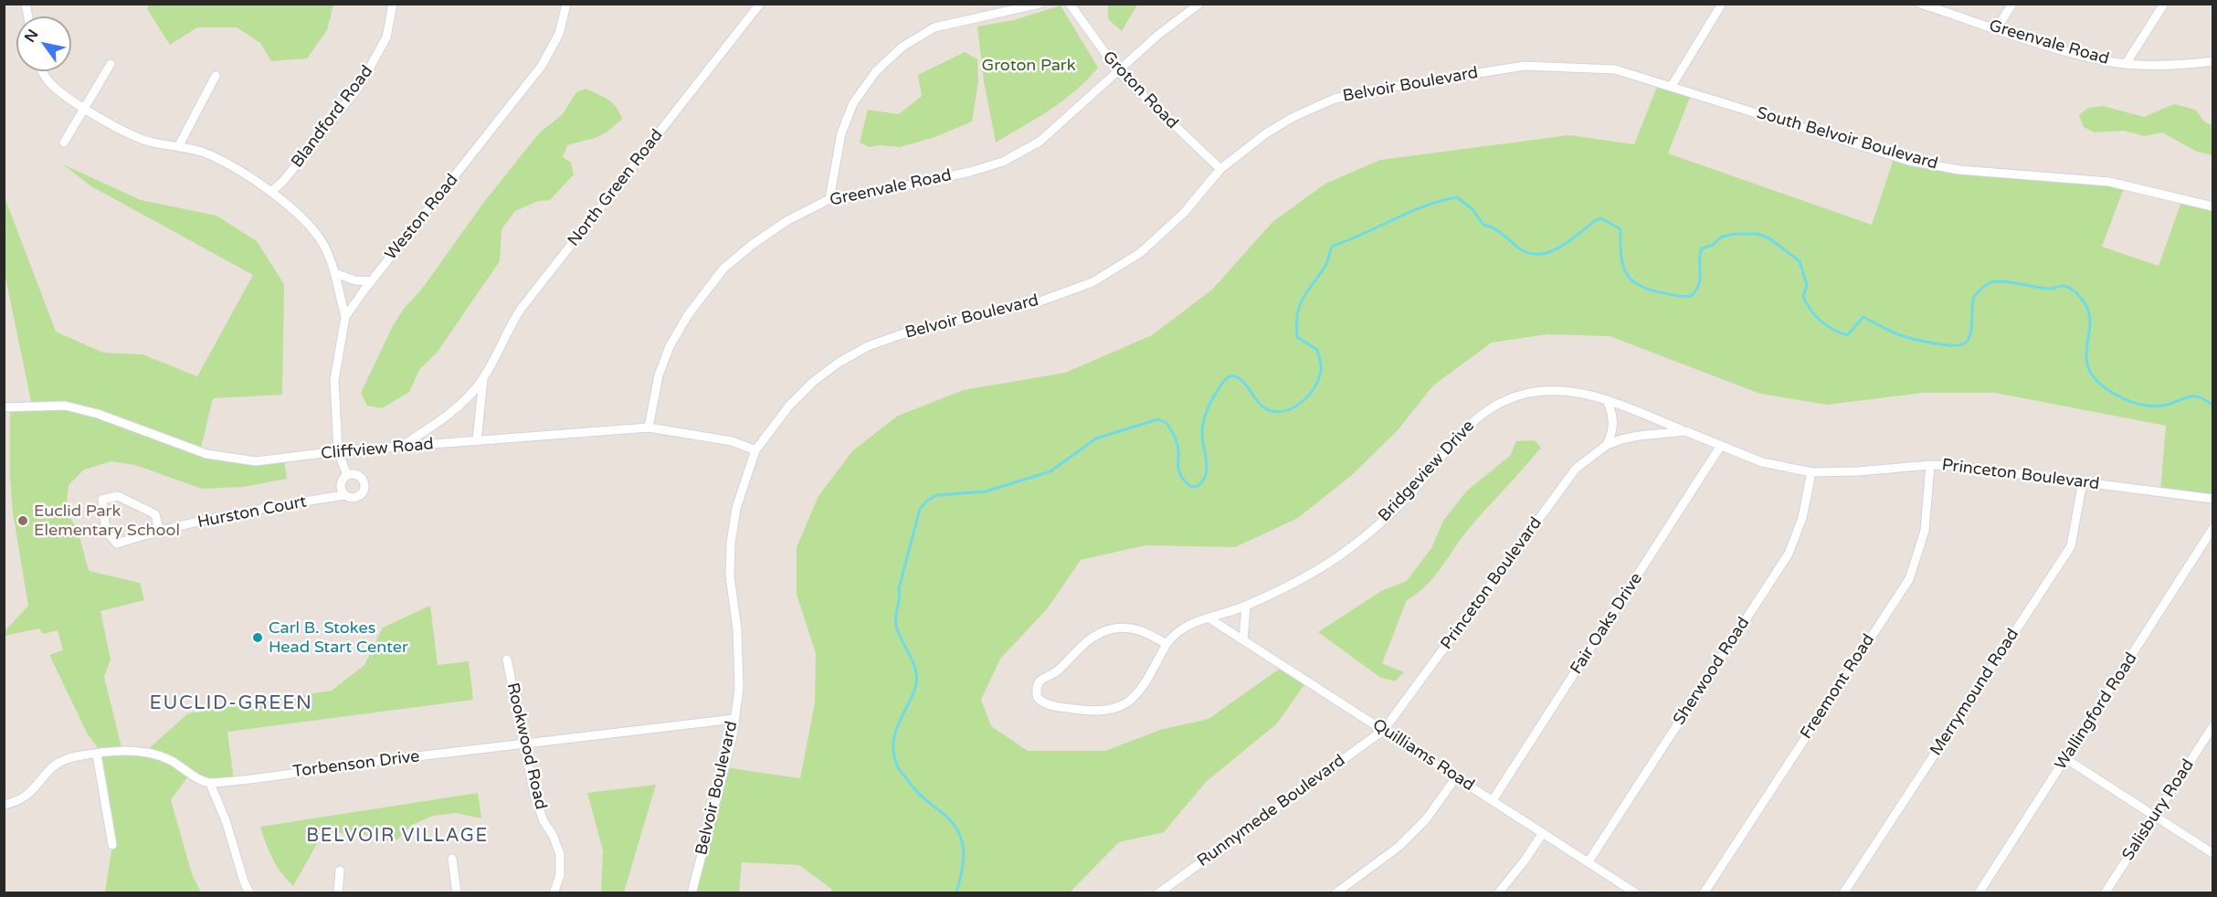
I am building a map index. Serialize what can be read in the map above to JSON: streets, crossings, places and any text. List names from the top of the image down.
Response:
{
  "streets": {
    "street": [
      "Greenvale Road",
      "Belvoir Boulevard",
      "Groton Road",
      "Blandford Road",
      "South Belvoir Boulevard",
      "North Green Road",
      "Weston Road",
      "Cliffview Road",
      "Bridgeview Drive",
      "Princeton Boulevard",
      "Hurston Court",
      "Fair Oaks Drive",
      "Sherwood Road",
      "Freemont Road",
      "Merrymound Road",
      "Wallingford Road",
      "Rookwood Road",
      "Quilliams Road",
      "Torbenson Drive",
      "Salisbury Road",
      "Runnymede Boulevard"
    ]
  },
  "crossings": [
    ["Greenvale Road", "Groton Road"],
    ["Greenvale Road", "Cliffview Road"],
    ["Belvoir Boulevard", "Groton Road"],
    ["Belvoir Boulevard", "South Belvoir Boulevard"],
    ["Belvoir Boulevard", "Cliffview Road"],
    ["Belvoir Boulevard", "Torbenson Drive"],
    ["North Green Road", "Cliffview Road"],
    ["Weston Road", "Cliffview Road"],
    ["Bridgeview Drive", "Princeton Boulevard"],
    ["Bridgeview Drive", "Quilliams Road"],
    ["Princeton Boulevard", "Fair Oaks Drive"],
    ["Princeton Boulevard", "Sherwood Road"],
    ["Princeton Boulevard", "Freemont Road"],
    ["Princeton Boulevard", "Merrymound Road"],
    ["Princeton Boulevard", "Quilliams Road"],
    ["Princeton Boulevard", "Runnymede Boulevard"],
    ["Fair Oaks Drive", "Quilliams Road"],
    ["Sherwood Road", "Quilliams Road"],
    ["Rookwood Road", "Torbenson Drive"],
    ["Quilliams Road", "Runnymede Boulevard"]
  ],
  "districts": ["EUCLID-GREEN", "BELVOIR VILLAGE"],
  "parks": ["Groton Park"],
  "places": ["Euclid Park Elementary School", "Carl B. Stokes Head Start Center"],
  "north": "top left"
}
